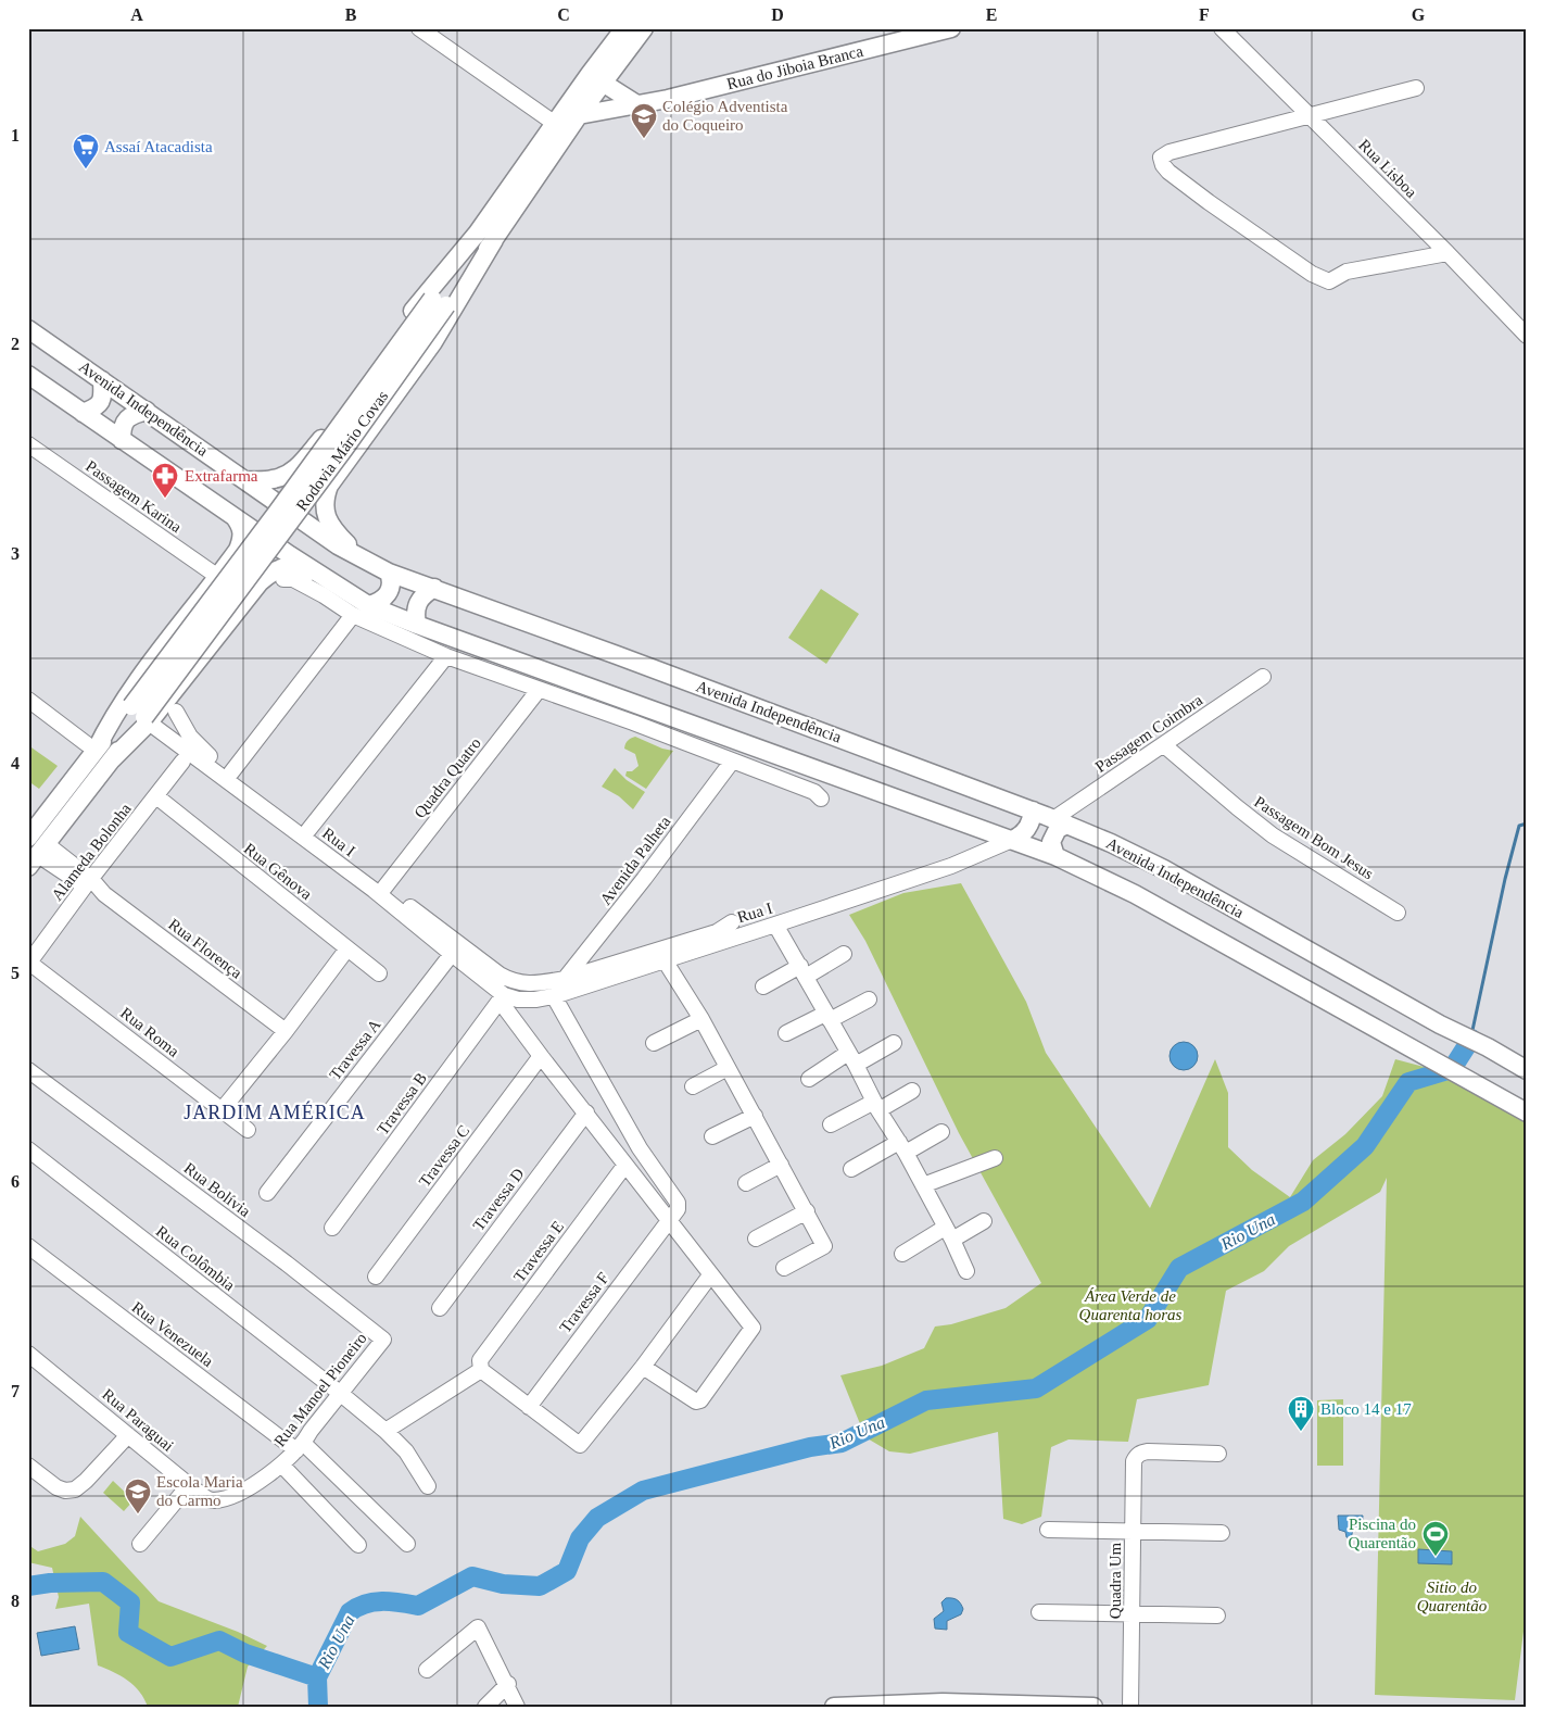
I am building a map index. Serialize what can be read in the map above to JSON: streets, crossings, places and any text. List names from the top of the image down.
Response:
{
  "streets": {
    "main road": ["Rua do Jiboia Branca", "Avenida Independência", "Rodovia Mário Covas"],
    "street": [
      "Rua Lisboa",
      "Passagem Karina",
      "Passagem Coimbra",
      "Quadra Quatro",
      "Passagem Bom Jesus",
      "Rua I",
      "Alameda Bolonha",
      "Avenida Palheta",
      "Rua Gênova",
      "Rua Florença",
      "Rua Roma",
      "Travessa A",
      "Travessa B",
      "Travessa C",
      "Rua Bolívia",
      "Travessa D",
      "Travessa E",
      "Rua Colômbia",
      "Travessa F",
      "Rua Venezuela",
      "Rua Manoel Pioneiro",
      "Rua Paraguai",
      "Quadra Um"
    ]
  },
  "crossings": [
    ["Rua do Jiboia Branca", "Rodovia Mário Covas"],
    ["Avenida Independência", "Passagem Coimbra"],
    ["Avenida Independência", "Rua I"],
    ["Rodovia Mário Covas", "Rua I"],
    ["Rodovia Mário Covas", "Rua Florença"],
    ["Passagem Coimbra", "Passagem Bom Jesus"],
    ["Rua I", "Travessa A"],
    ["Rua I", "Travessa B"],
    ["Rua I", "Travessa C"],
    ["Rua I", "Travessa D"],
    ["Rua I", "Travessa E"],
    ["Rua I", "Travessa F"],
    ["Alameda Bolonha", "Rua Gênova"],
    ["Alameda Bolonha", "Rua Florença"],
    ["Alameda Bolonha", "Rua Roma"],
    ["Rua Bolívia", "Rua Manoel Pioneiro"],
    ["Rua Colômbia", "Rua Manoel Pioneiro"],
    ["Rua Venezuela", "Rua Manoel Pioneiro"],
    ["Rua Manoel Pioneiro", "Rua Paraguai"]
  ],
  "districts": ["JARDIM AMÉRICA"],
  "water": ["Rio Una"],
  "parks": ["Área Verde de Quarenta horas", "Sitio do Quarentão"],
  "places": {
    "school or university": ["Colégio Adventista do Coqueiro", "Escola Maria do Carmo"],
    "supermarket": ["Assaí Atacadista"],
    "pharmacy": ["Extrafarma"],
    "building": ["Bloco 14 e 17"],
    "sports": ["Piscina do Quarentão"]
  },
  "grid": {
    "columns": [
      "A",
      "B",
      "C",
      "D",
      "E",
      "F",
      "G"
    ],
    "rows": [
      "1",
      "2",
      "3",
      "4",
      "5",
      "6",
      "7",
      "8"
    ]
  }
}
